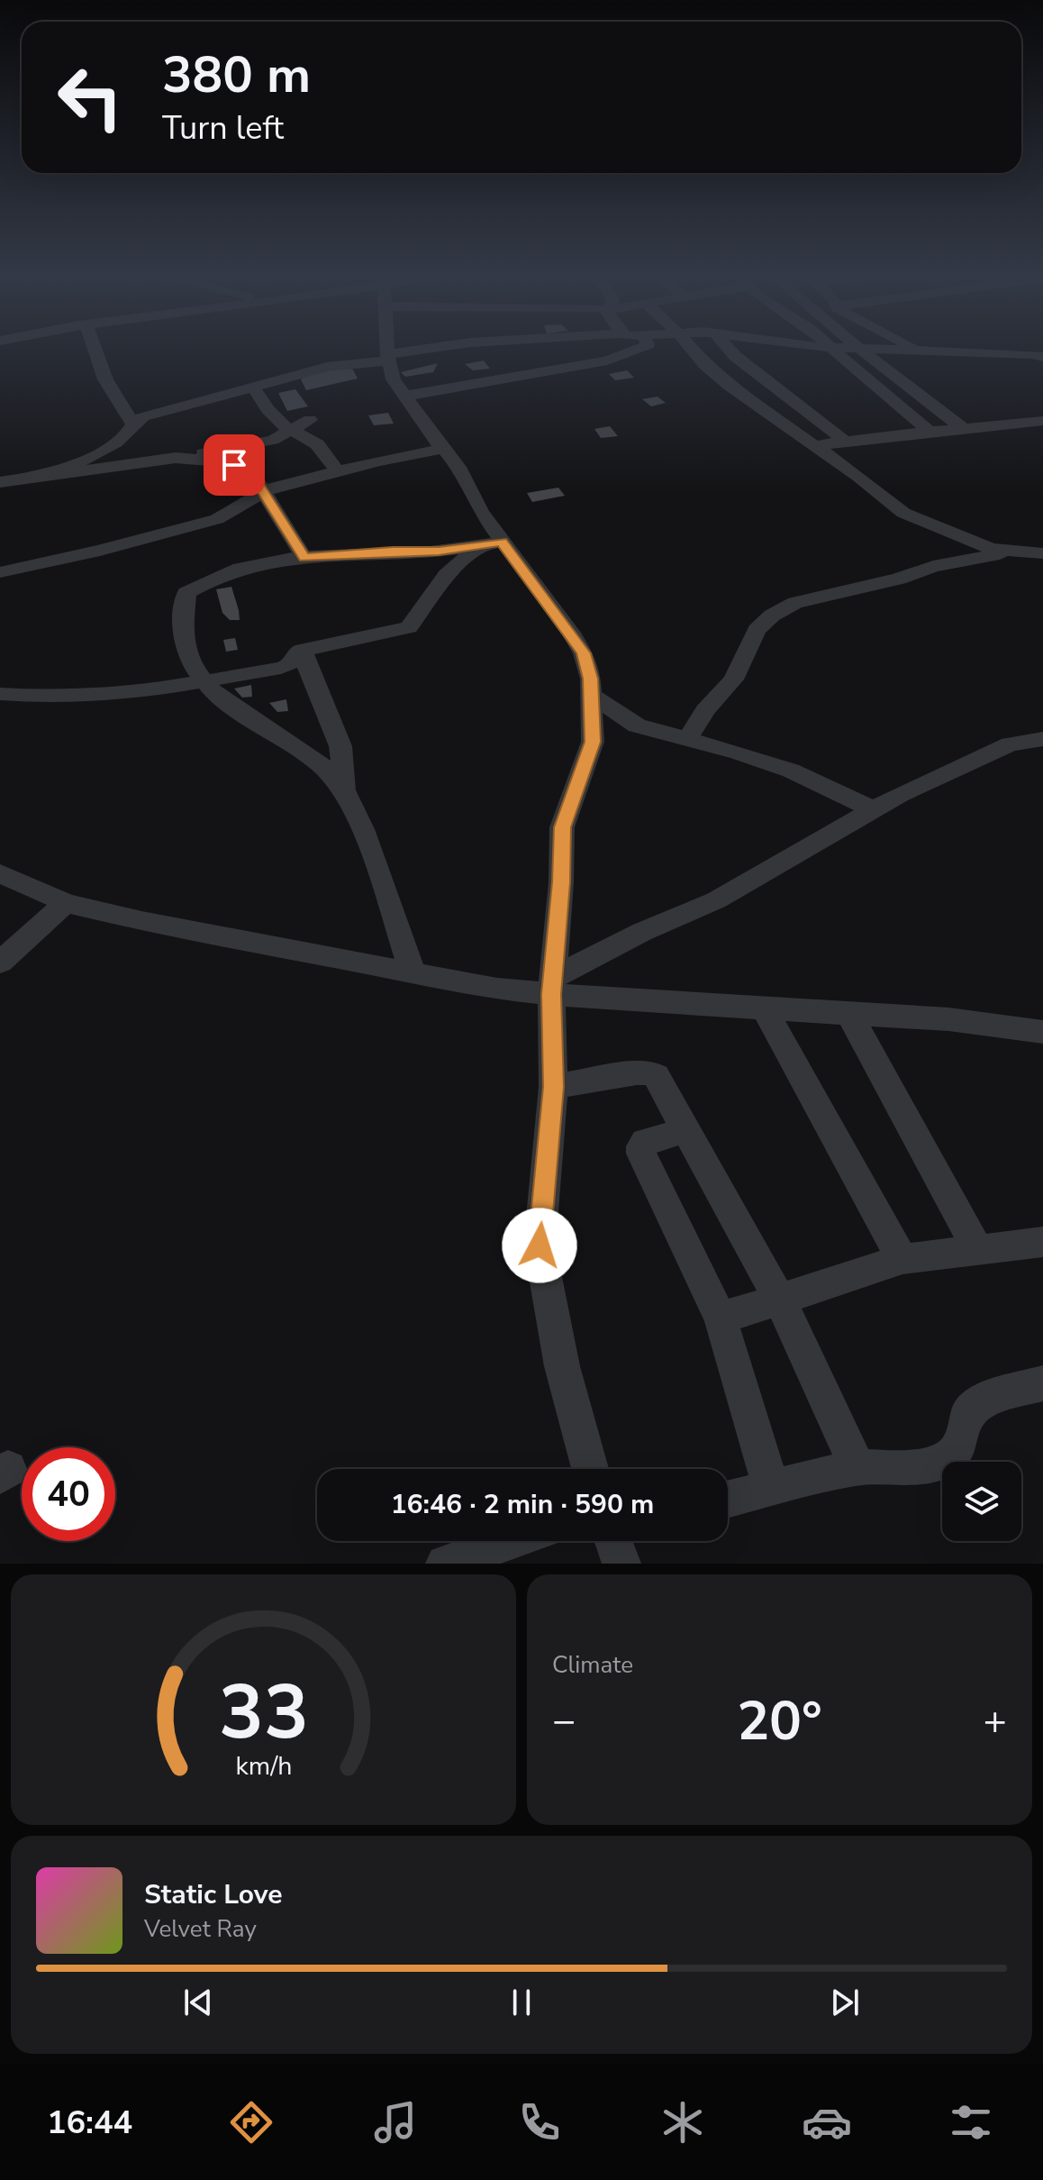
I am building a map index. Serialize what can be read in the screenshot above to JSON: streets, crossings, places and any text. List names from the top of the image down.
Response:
{
  "page": {
    "turn": ["380 m", "Turn left"],
    "limit": "40",
    "trip": "16:46 · 2 min · 590 m",
    "tile": "Climate",
    "heat": ["−", "20°", "+"],
    "song": ["Static Love", "Velvet Ray"],
    "tabs": "16:44",
    "gauge": ["33", "km/h"]
  }
}
